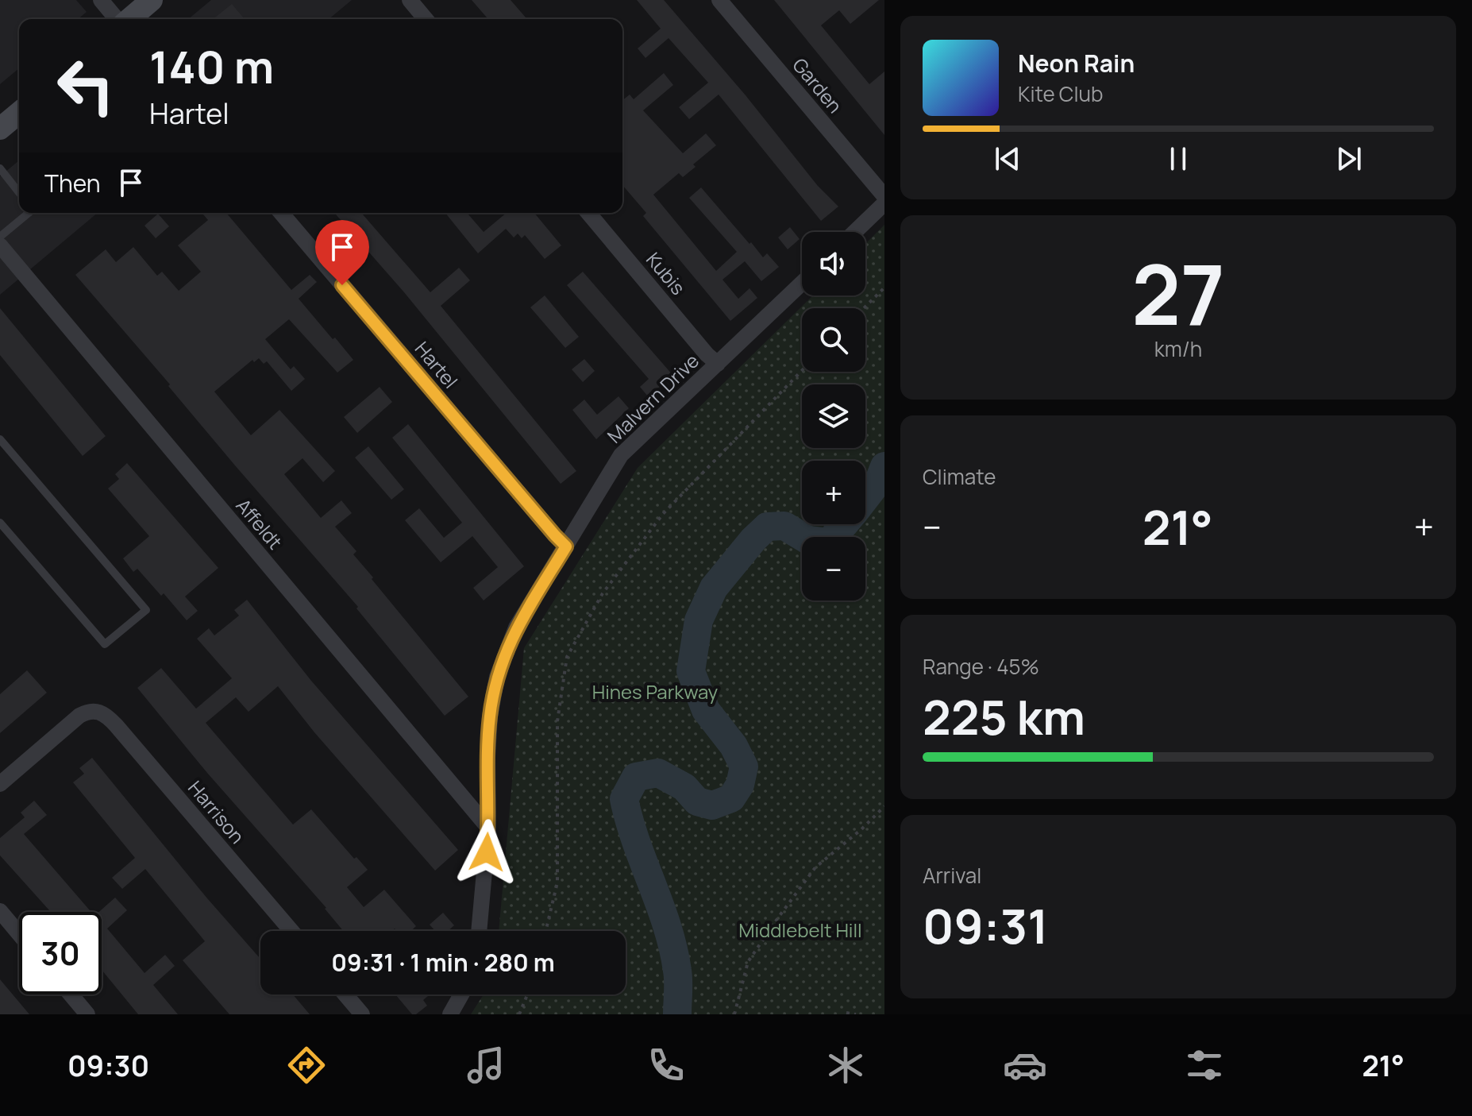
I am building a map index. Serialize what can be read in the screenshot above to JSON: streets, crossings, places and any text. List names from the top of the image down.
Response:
{
  "streets": {
    "street": [
      "Garden",
      "Kubis",
      "Hartel",
      "Malvern Drive",
      "Affeldt",
      "Harrison"
    ]
  },
  "crossings": [
    ["Kubis", "Malvern Drive"],
    ["Hartel", "Malvern Drive"],
    ["Malvern Drive", "Affeldt"]
  ],
  "parks": ["Hines Parkway", "Middlebelt Hill"],
  "page": {
    "turn": ["140 m", "Hartel"],
    "song": ["Neon Rain", "Kite Club"],
    "then": "Then",
    "tile": [
      ["27", "km/h"],
      "Climate",
      ["Range · 45%", "225 km"],
      ["Arrival", "09:31"]
    ],
    "map_buttons": ["+", "−"],
    "heat": ["−", "21°", "+"],
    "limit": "30",
    "trip": "09:31 · 1 min · 280 m",
    "tabs": ["09:30", "21°"]
  }
}
